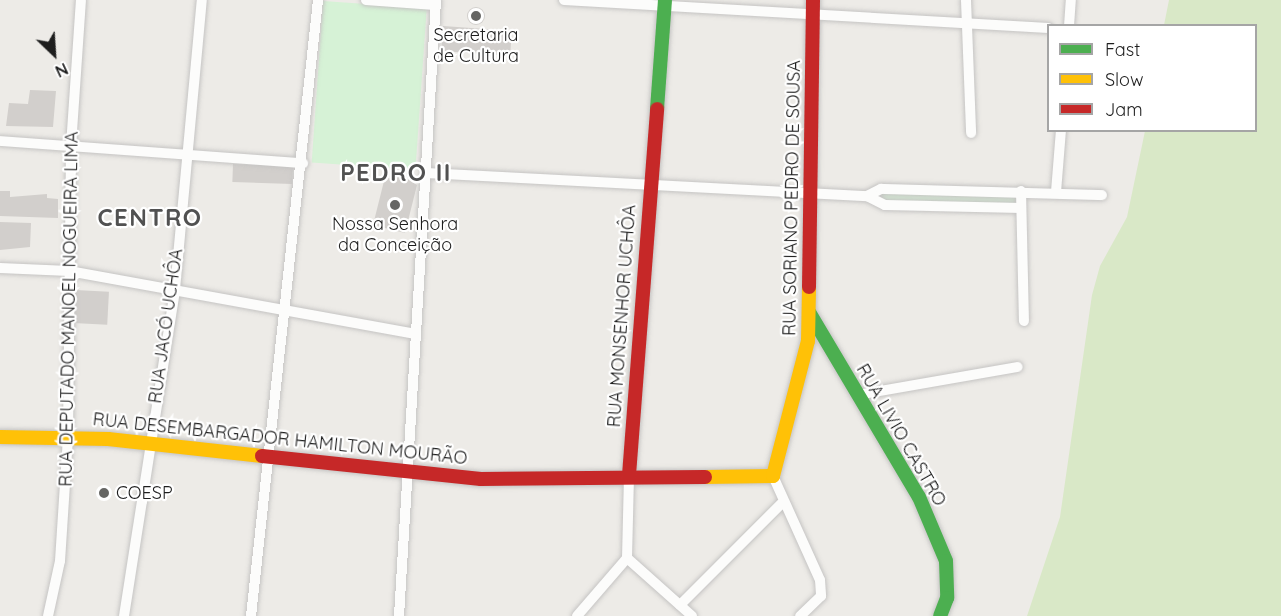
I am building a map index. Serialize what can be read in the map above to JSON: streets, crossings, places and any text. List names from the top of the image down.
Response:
{
  "streets": {
    "street": [
      "RUA SORIANO PEDRO DE SOUSA",
      "RUA DEPUTADO MANOEL NOGUEIRA LIMA",
      "RUA MONSENHOR UCHÔA",
      "RUA JACÓ UCHÔA",
      "RUA LIVIO CASTRO",
      "RUA DESEMBARGADOR HAMILTON MOURÃO"
    ]
  },
  "crossings": [
    ["RUA SORIANO PEDRO DE SOUSA", "RUA LIVIO CASTRO"],
    ["RUA SORIANO PEDRO DE SOUSA", "RUA DESEMBARGADOR HAMILTON MOURÃO"],
    ["RUA DEPUTADO MANOEL NOGUEIRA LIMA", "RUA DESEMBARGADOR HAMILTON MOURÃO"],
    ["RUA MONSENHOR UCHÔA", "RUA DESEMBARGADOR HAMILTON MOURÃO"],
    ["RUA JACÓ UCHÔA", "RUA DESEMBARGADOR HAMILTON MOURÃO"]
  ],
  "districts": ["PEDRO II", "CENTRO"],
  "places": ["Secretaria de Cultura", "Nossa Senhora da Conceição", "COESP"],
  "legend": ["Fast", "Slow", "Jam"],
  "north": "bottom right"
}
